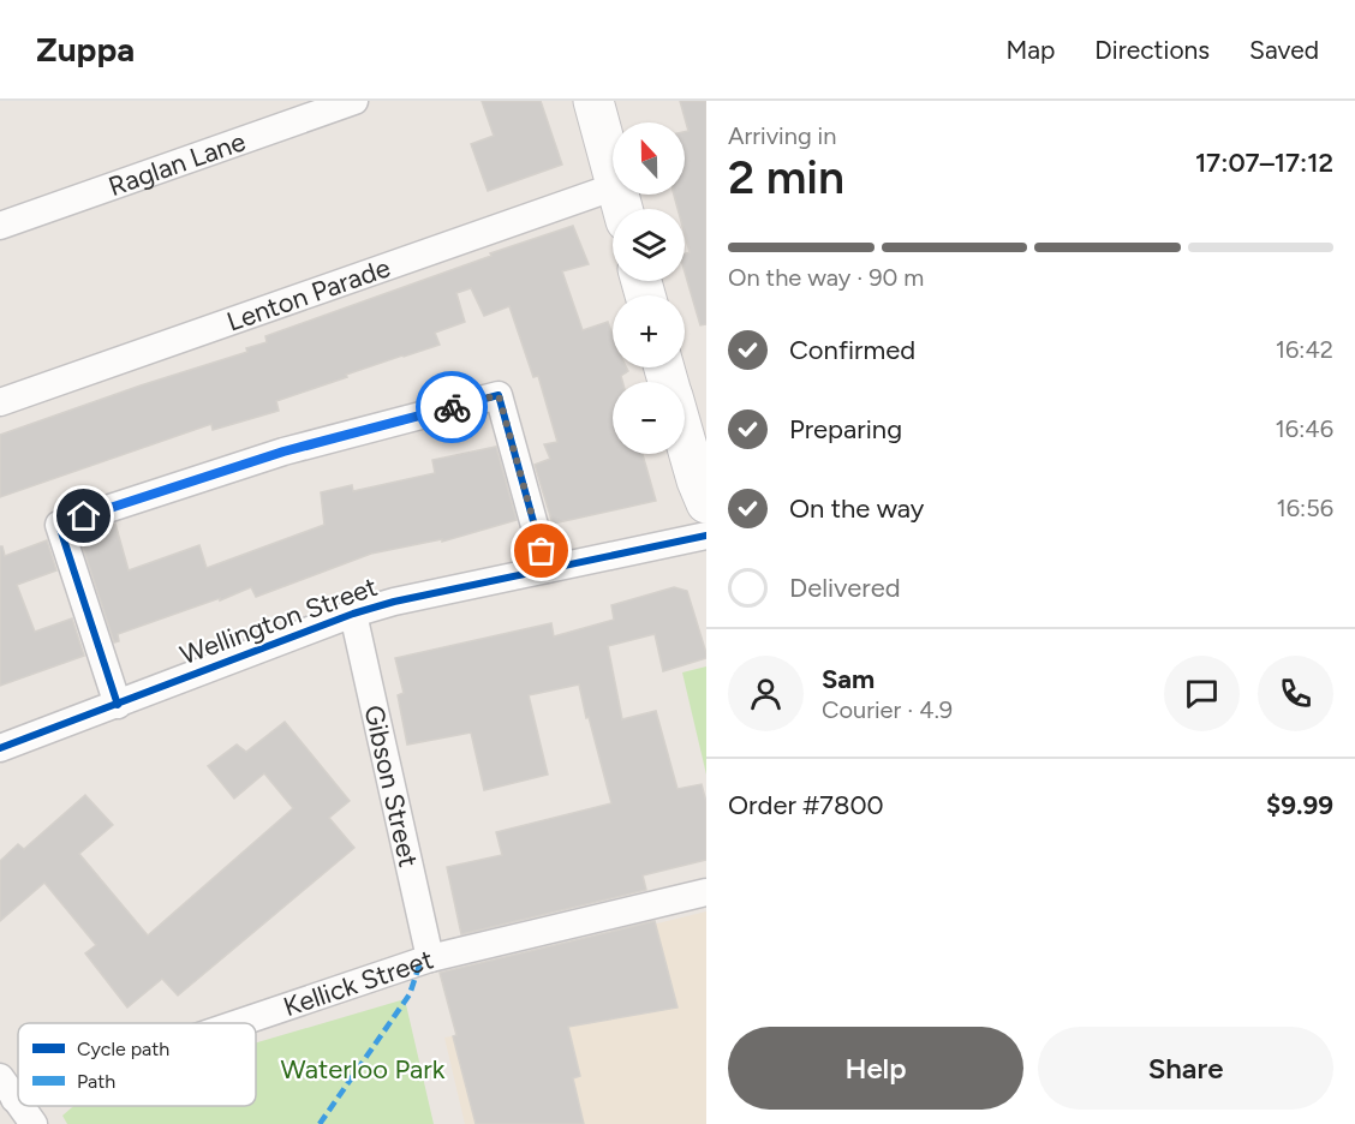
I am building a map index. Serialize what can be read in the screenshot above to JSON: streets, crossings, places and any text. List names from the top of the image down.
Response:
{
  "streets": {
    "street": [
      "Raglan Lane",
      "Lenton Parade",
      "Wellington Street",
      "Gibson Street",
      "Kellick Street"
    ]
  },
  "crossings": [
    ["Wellington Street", "Gibson Street"],
    ["Gibson Street", "Kellick Street"]
  ],
  "parks": ["Waterloo Park"],
  "legend": ["Cycle path", "Path"],
  "north": "top",
  "page": {
    "header": "Zuppa",
    "nav": ["Map", "Directions", "Saved"],
    "heading": ["2 min", "Arriving in", "17:07–17:12"],
    "panel": [
      "Sam",
      "Courier · 4.9",
      "Order #7800",
      "$9.99"
    ],
    "map_buttons": ["+", "−"],
    "bar": "On the way · 90 m",
    "list": [
      ["Confirmed", "16:42"],
      ["Preparing", "16:46"],
      ["On the way", "16:56"],
      "Delivered"
    ],
    "buttons": ["Help", "Share"]
  }
}
